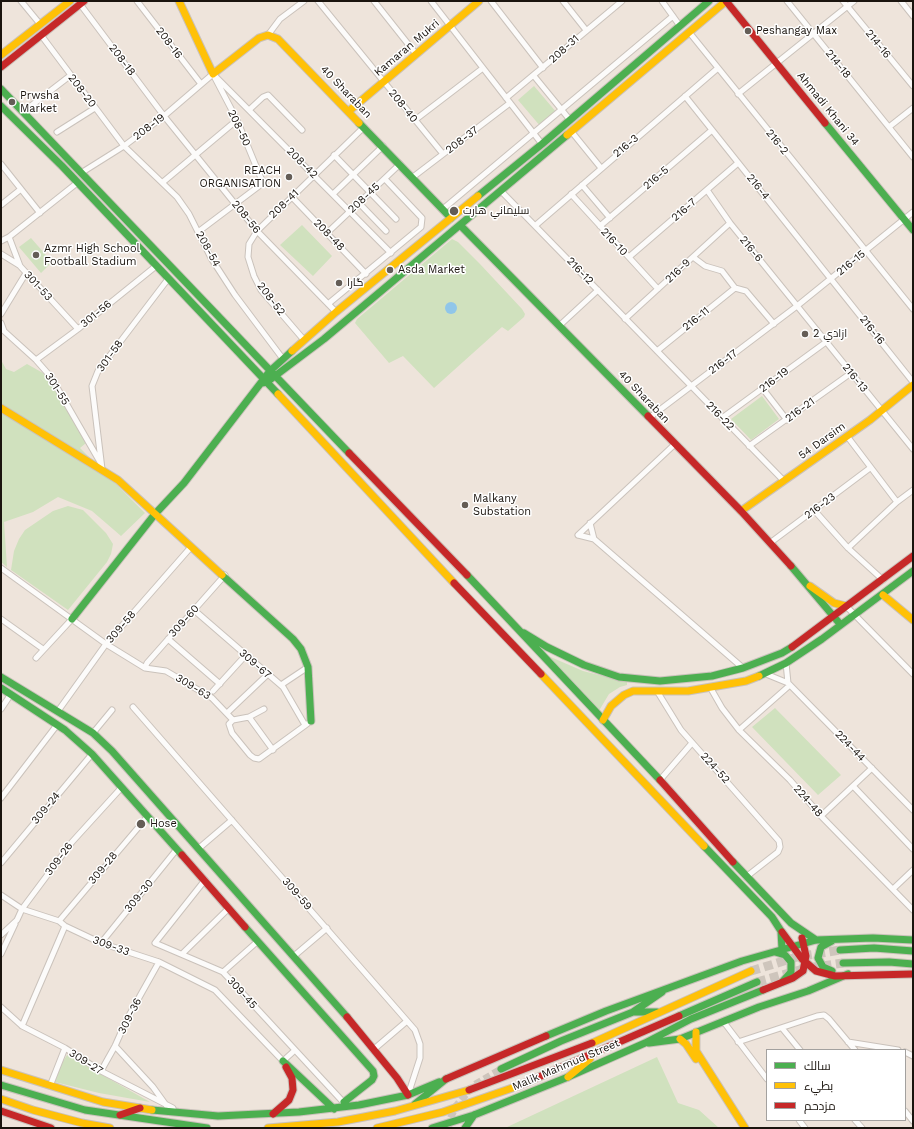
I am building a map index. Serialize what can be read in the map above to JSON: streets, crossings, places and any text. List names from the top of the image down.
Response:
{
  "streets": {
    "main road": [
      "Kamaran Mukri",
      "40 Sharaban",
      "Ahmadi Khani 34",
      "54 Darsim",
      "Malik Mahmud Street"
    ],
    "street": [
      "208-16",
      "214-16",
      "208-31",
      "208-18",
      "214-18",
      "208-20",
      "208-40",
      "208-19",
      "208-50",
      "208-37",
      "216-2",
      "216-3",
      "208-42",
      "216-5",
      "216-4",
      "208-45",
      "208-41",
      "216-7",
      "208-56",
      "208-48",
      "216-10",
      "208-54",
      "216-6",
      "216-15",
      "216-12",
      "216-9",
      "301-53",
      "208-52",
      "301-56",
      "216-11",
      "216-16",
      "301-58",
      "216-17",
      "216-13",
      "216-19",
      "301-55",
      "216-21",
      "216-22",
      "216-23",
      "309-60",
      "309-58",
      "309-67",
      "309-63",
      "224-44",
      "224-52",
      "224-48",
      "309-24",
      "309-26",
      "309-28",
      "309-59",
      "309-30",
      "309-33",
      "309-45",
      "309-36",
      "309-27"
    ]
  },
  "crossings": [
    ["208-16", "208-19"],
    ["Kamaran Mukri", "40 Sharaban"],
    ["Kamaran Mukri", "208-40"],
    ["208-18", "208-19"],
    ["208-18", "208-56"],
    ["208-20", "208-19"],
    ["208-20", "208-54"],
    ["40 Sharaban", "208-37"],
    ["40 Sharaban", "208-45"],
    ["40 Sharaban", "208-41"],
    ["40 Sharaban", "216-17"],
    ["40 Sharaban", "54 Darsim"],
    ["40 Sharaban", "216-23"],
    ["208-40", "208-37"],
    ["Ahmadi Khani 34", "216-15"],
    ["208-19", "208-50"],
    ["208-19", "208-42"],
    ["208-19", "208-56"],
    ["208-19", "208-54"],
    ["208-50", "208-42"],
    ["208-50", "208-56"],
    ["216-2", "216-3"],
    ["216-2", "216-15"],
    ["216-3", "216-4"],
    ["216-3", "216-10"],
    ["216-3", "216-12"],
    ["208-42", "208-45"],
    ["208-42", "208-41"],
    ["216-5", "216-4"],
    ["216-5", "216-10"],
    ["216-4", "216-7"],
    ["216-4", "216-15"],
    ["216-4", "216-16"],
    ["208-45", "208-48"],
    ["208-41", "208-56"],
    ["208-41", "208-48"],
    ["208-41", "208-52"],
    ["216-7", "216-10"],
    ["216-7", "216-6"],
    ["208-56", "208-52"],
    ["216-10", "216-9"],
    ["216-6", "216-15"],
    ["216-6", "216-9"],
    ["216-6", "216-17"],
    ["216-6", "216-13"],
    ["216-15", "216-16"],
    ["216-15", "216-17"],
    ["216-15", "216-13"],
    ["216-12", "216-9"],
    ["216-12", "216-11"],
    ["216-12", "216-22"],
    ["301-53", "301-56"],
    ["301-56", "301-55"],
    ["216-11", "216-22"],
    ["216-16", "54 Darsim"],
    ["301-58", "301-55"],
    ["216-17", "216-13"],
    ["216-17", "216-22"],
    ["216-13", "216-19"],
    ["216-13", "216-21"],
    ["216-13", "54 Darsim"],
    ["216-19", "216-22"],
    ["216-21", "216-22"],
    ["216-22", "54 Darsim"],
    ["309-60", "309-67"],
    ["309-60", "309-63"],
    ["309-28", "309-33"],
    ["309-30", "309-33"],
    ["309-33", "309-36"],
    ["309-36", "309-27"]
  ],
  "places": [
    "Peshangay Max",
    "Prwsha Market",
    "REACH ORGANISATION",
    "سليماني هارت",
    "Azmr High School Football Stadium",
    "Asda Market",
    "گارا",
    "ازادي 2",
    "Malkany Substation",
    "Hose"
  ],
  "legend": ["سالك", "بطيء", "مزدحم"]
}
